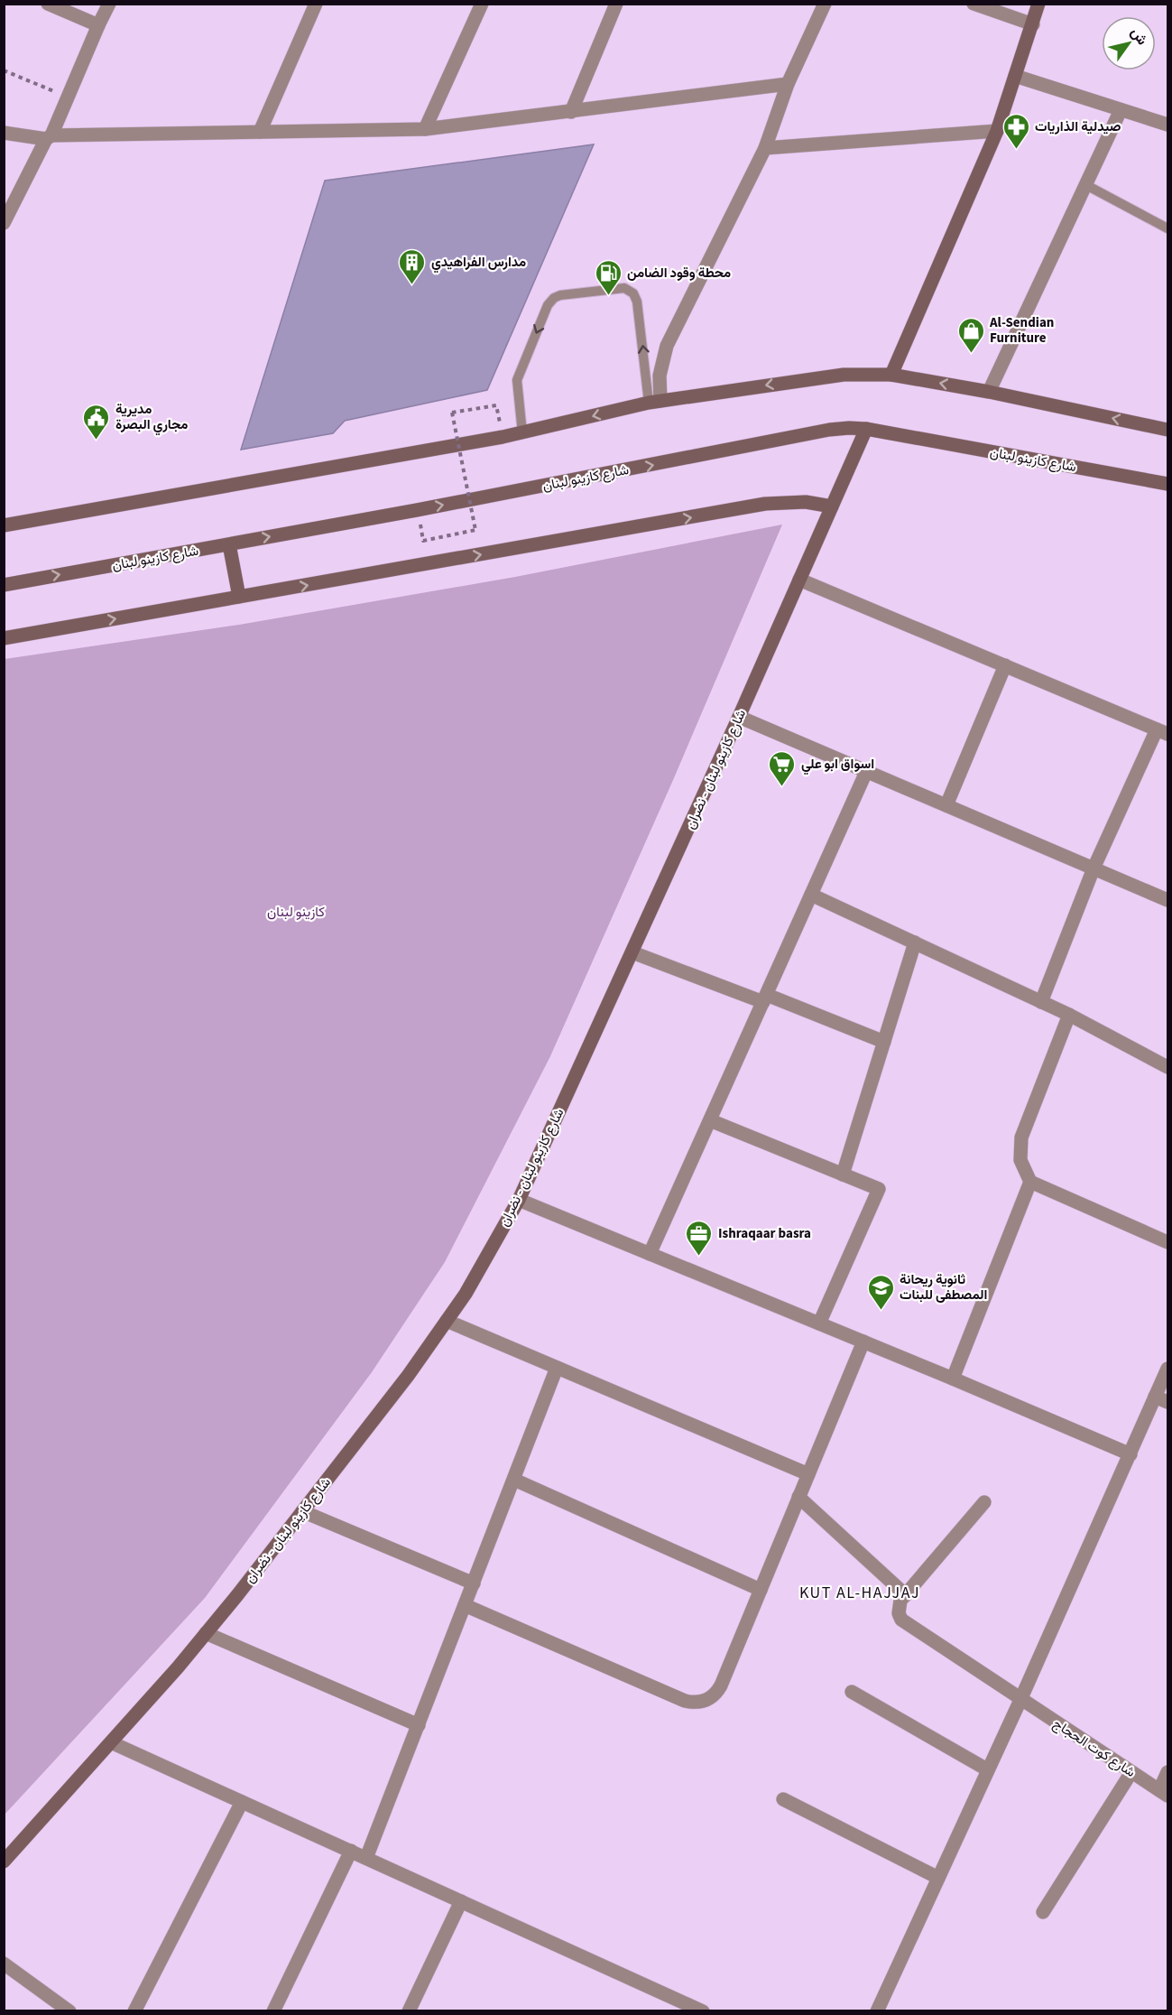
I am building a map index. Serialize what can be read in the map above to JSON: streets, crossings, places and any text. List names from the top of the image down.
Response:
{
  "streets": {
    "street": ["شارع كازينو لبنان", "شارع كازينو لبنان - نضران", "شارع كوت الحجاج"]
  },
  "crossings": [
    ["شارع كازينو لبنان", "شارع كازينو لبنان - نضران"]
  ],
  "districts": ["KUT AL-HAJJAJ"],
  "parks": ["كازينو لبنان"],
  "places": {
    "pharmacy": ["صيدلية الذاريات"],
    "building": ["مدارس الفراهيدي"],
    "fuel station": ["محطة وقود الضامن"],
    "shop": ["Al-Sendian Furniture"],
    "public building": ["مديرية مجاري البصرة"],
    "supermarket": ["اسواق ابو علي"],
    "office": ["Ishraqaar basra"],
    "school or university": ["ثانوية ريحانة المصطفى للبنات"]
  },
  "north": "top right"
}
